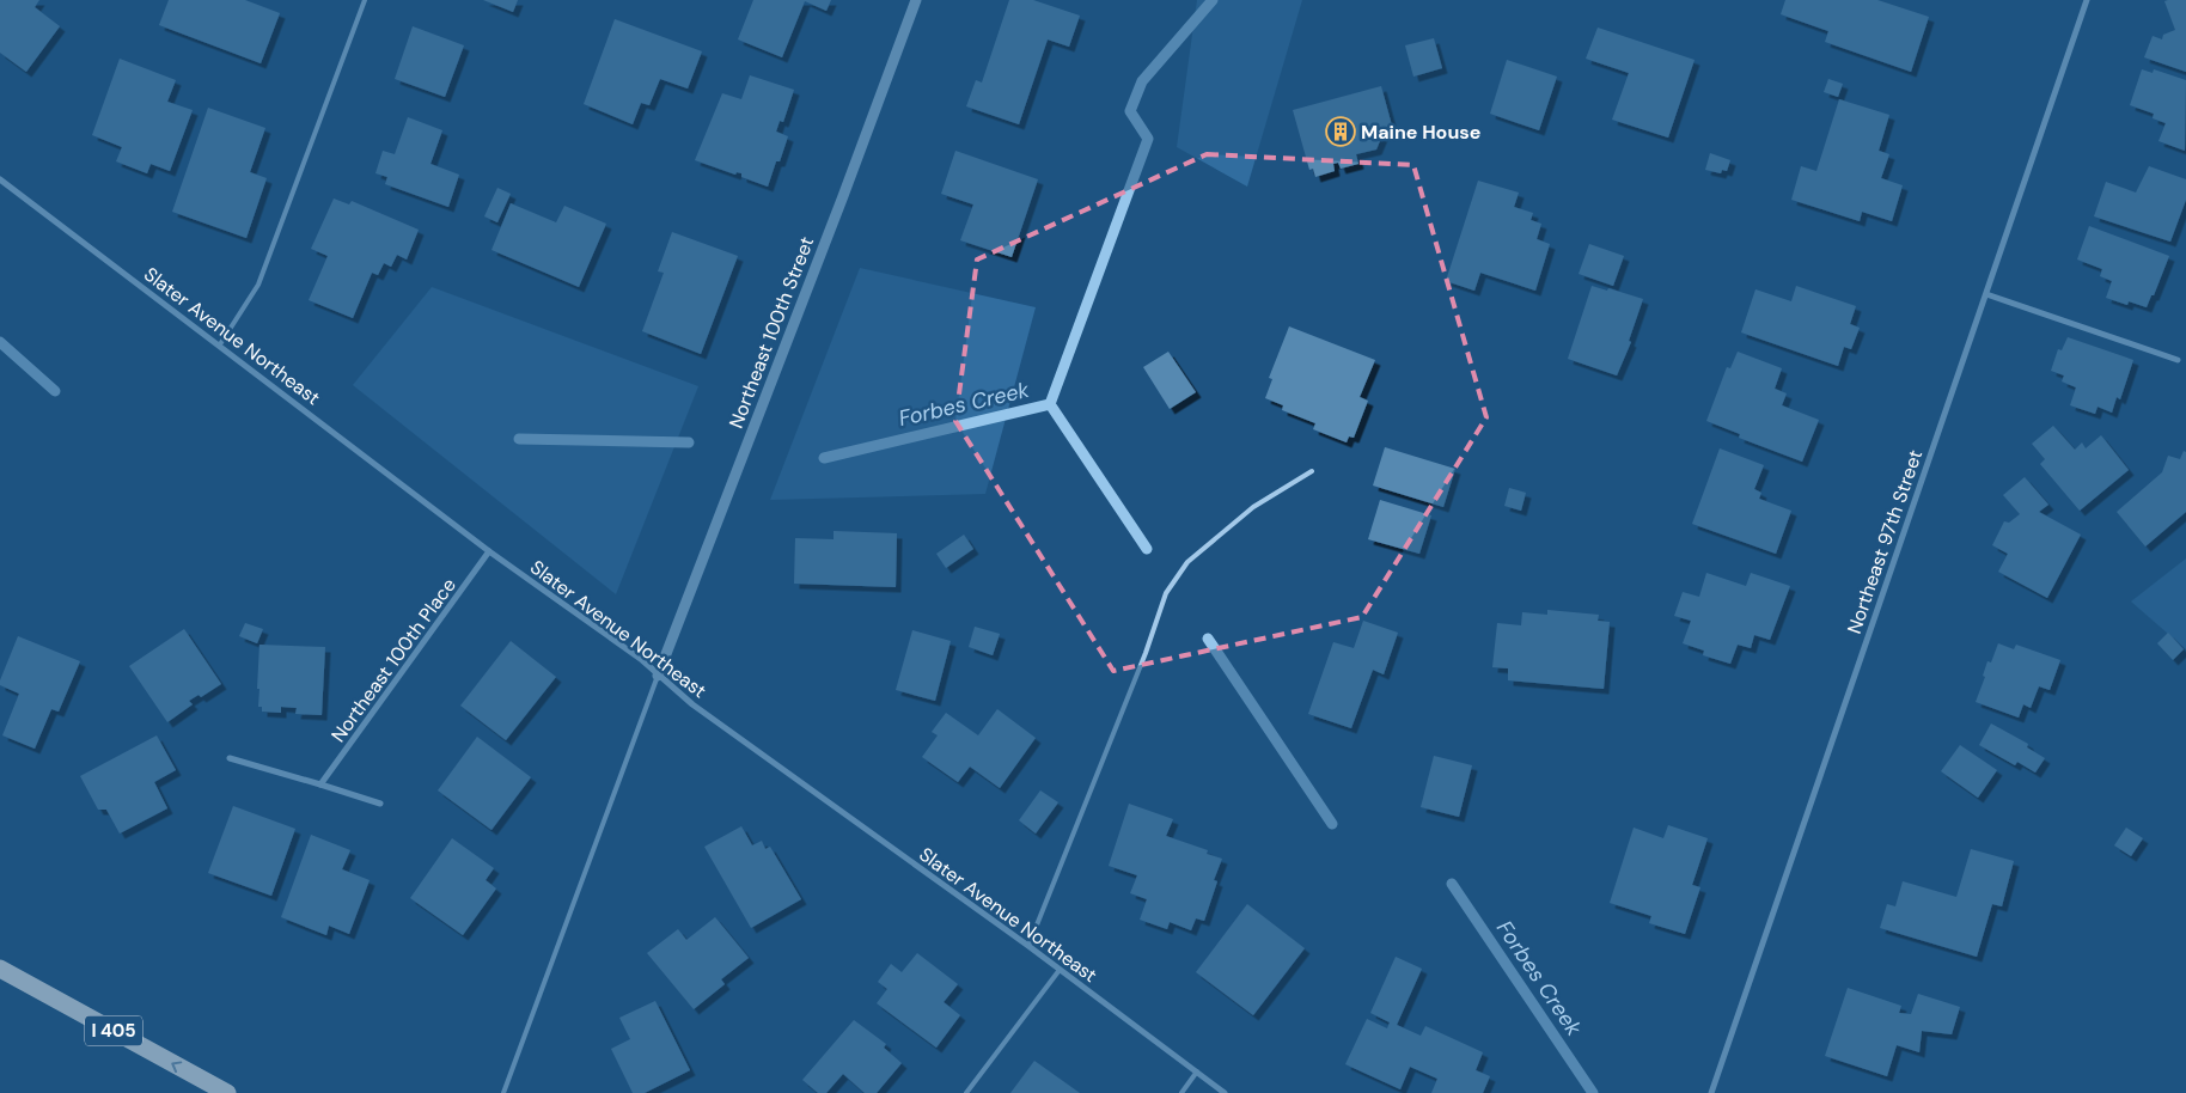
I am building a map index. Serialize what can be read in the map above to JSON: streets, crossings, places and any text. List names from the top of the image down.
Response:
{
  "streets": {
    "highway": ["I 405"],
    "street": [
      "Northeast 100th Street",
      "Slater Avenue Northeast",
      "Northeast 97th Street",
      "Northeast 100th Place"
    ]
  },
  "crossings": [
    ["Northeast 100th Street", "Slater Avenue Northeast"],
    ["Slater Avenue Northeast", "Northeast 100th Place"]
  ],
  "water": ["Forbes Creek"],
  "places": {
    "building": ["Maine House"]
  }
}
